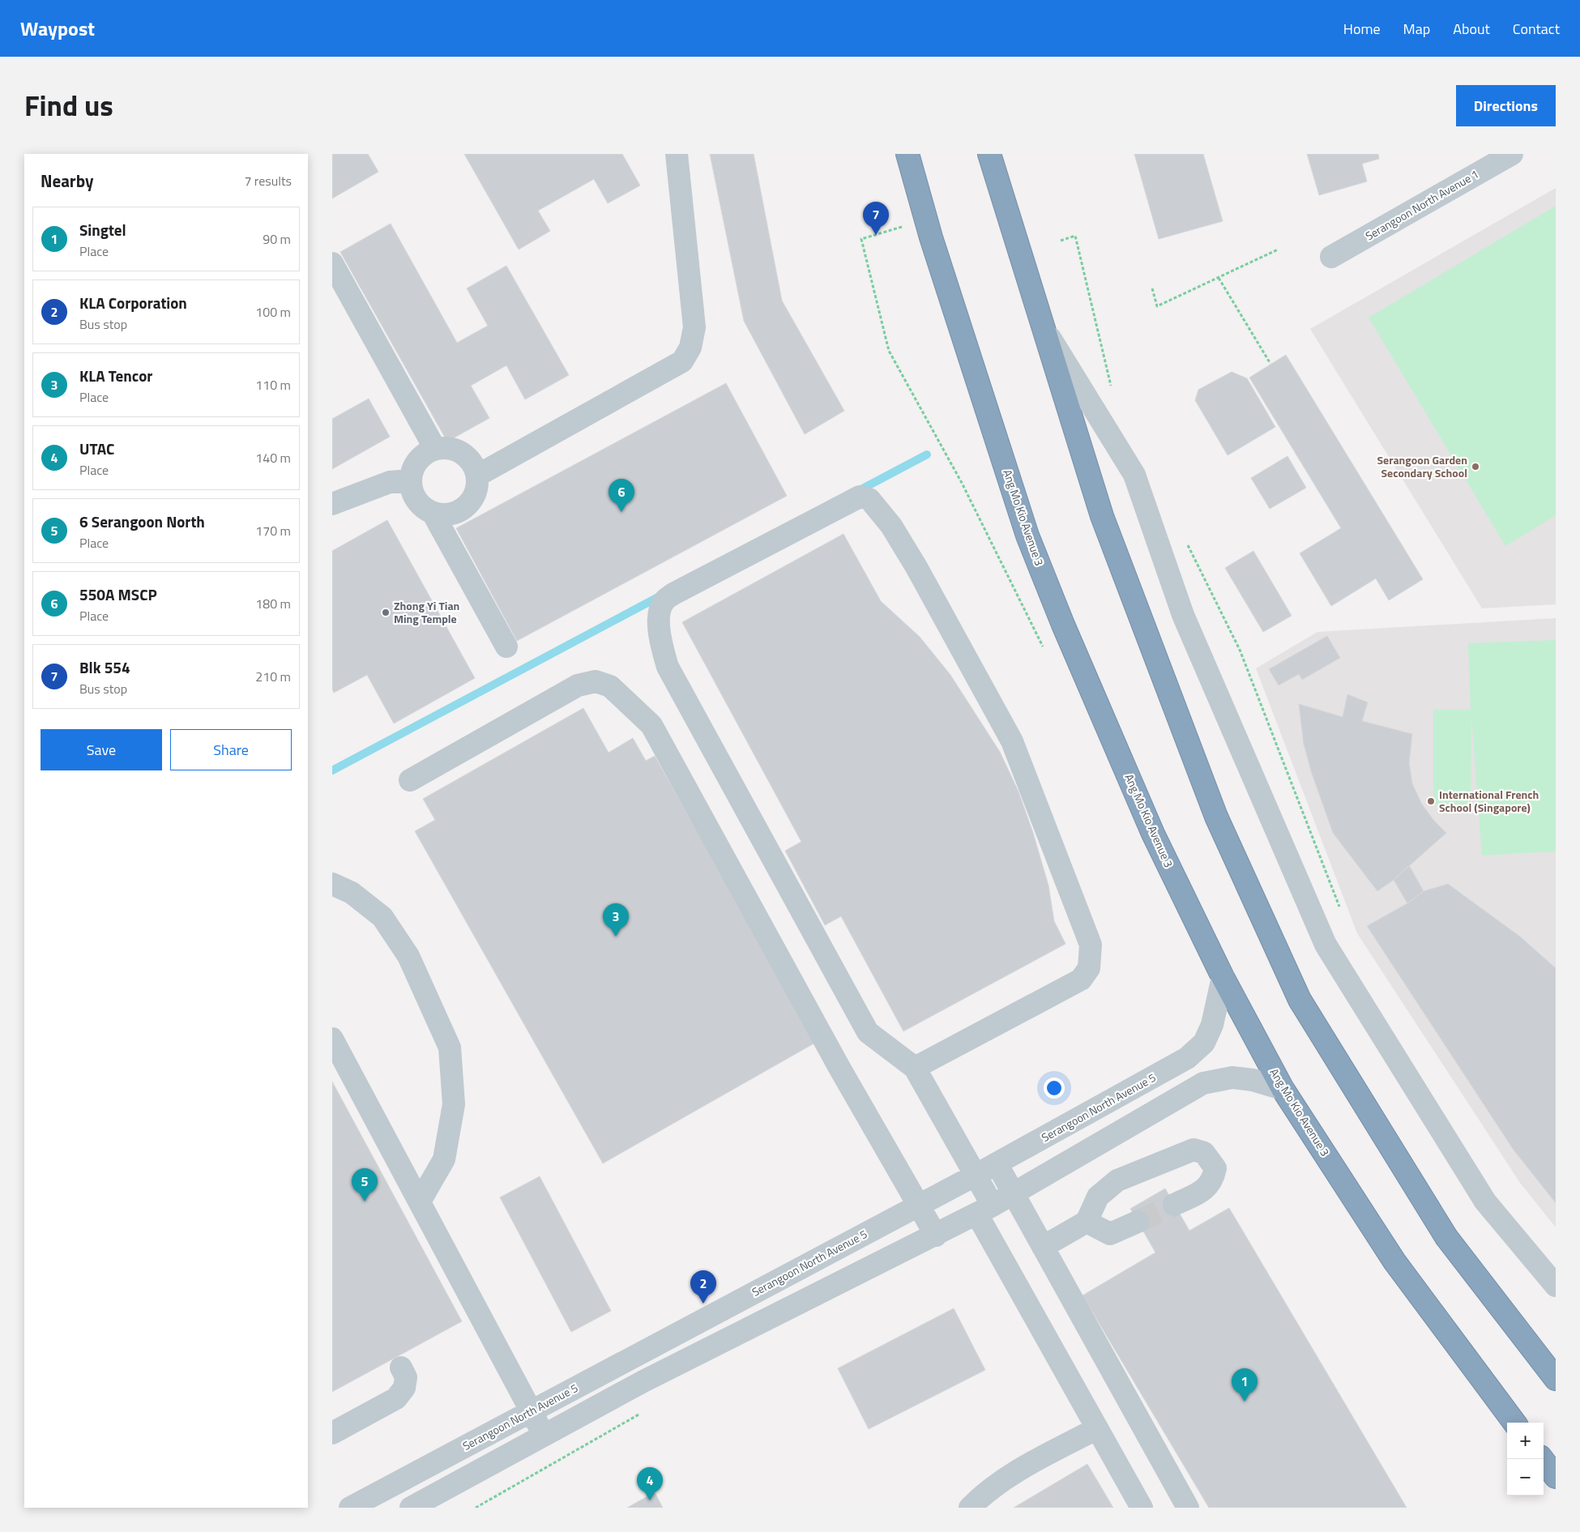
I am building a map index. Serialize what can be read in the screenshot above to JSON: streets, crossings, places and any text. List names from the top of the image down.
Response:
{
  "streets": {
    "highway": ["Ang Mo Kio Avenue 3"],
    "street": ["Serangoon North Avenue 1", "Serangoon North Avenue 5"]
  },
  "crossings": [
    ["Ang Mo Kio Avenue 3", "Serangoon North Avenue 5"]
  ],
  "places": ["Serangoon Garden Secondary School", "Zhong Yi Tian Ming Temple", "International French School (Singapore)"],
  "page": {
    "header": "Waypost",
    "nav": [
      "Home",
      "Map",
      "About",
      "Contact"
    ],
    "title": "Find us",
    "buttons": [
      "Directions",
      ["Save", "Share"]
    ],
    "heading": ["Nearby", "7 results"],
    "pins": [
      "7",
      "6",
      "3",
      "5",
      "2",
      "1",
      "4"
    ],
    "list": [
      {
        "mark": "1",
        "name": "Singtel",
        "note": "Place",
        "value": "90 m"
      },
      {
        "mark": "2",
        "name": "KLA Corporation",
        "note": "Bus stop",
        "value": "100 m"
      },
      {
        "mark": "3",
        "name": "KLA Tencor",
        "note": "Place",
        "value": "110 m"
      },
      {
        "mark": "4",
        "name": "UTAC",
        "note": "Place",
        "value": "140 m"
      },
      {
        "mark": "5",
        "name": "6 Serangoon North",
        "note": "Place",
        "value": "170 m"
      },
      {
        "mark": "6",
        "name": "550A MSCP",
        "note": "Place",
        "value": "180 m"
      },
      {
        "mark": "7",
        "name": "Blk 554",
        "note": "Bus stop",
        "value": "210 m"
      }
    ],
    "map_buttons": ["+", "−"]
  }
}
